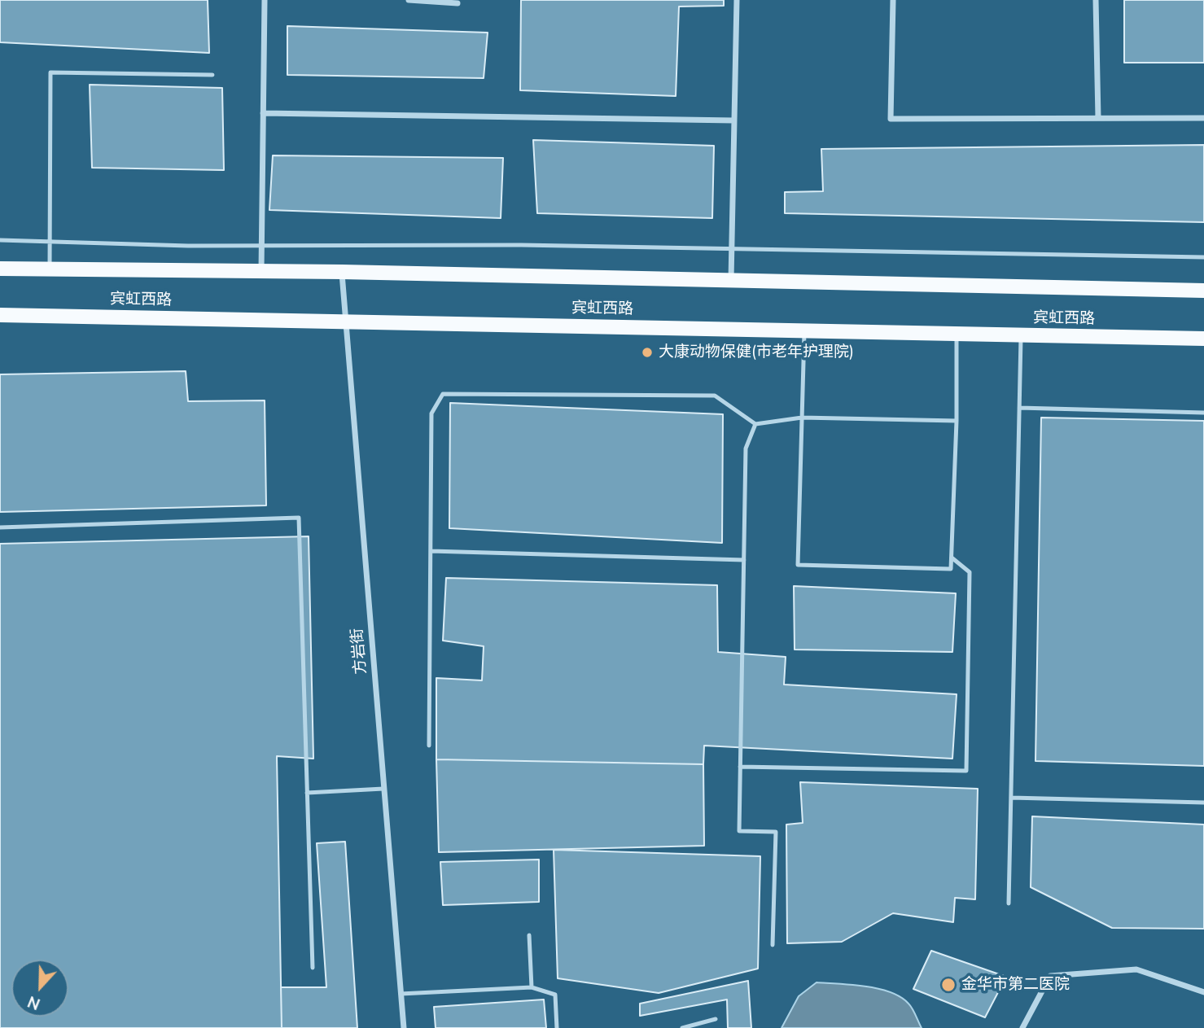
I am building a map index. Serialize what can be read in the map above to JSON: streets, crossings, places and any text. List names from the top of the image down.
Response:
{
  "streets": {
    "main road": ["宾虹西路"],
    "street": ["方岩街"]
  },
  "crossings": [
    ["宾虹西路", "方岩街"]
  ],
  "places": ["大康动物保健(市老年护理院)", "金华市第二医院"],
  "north": "bottom"
}
